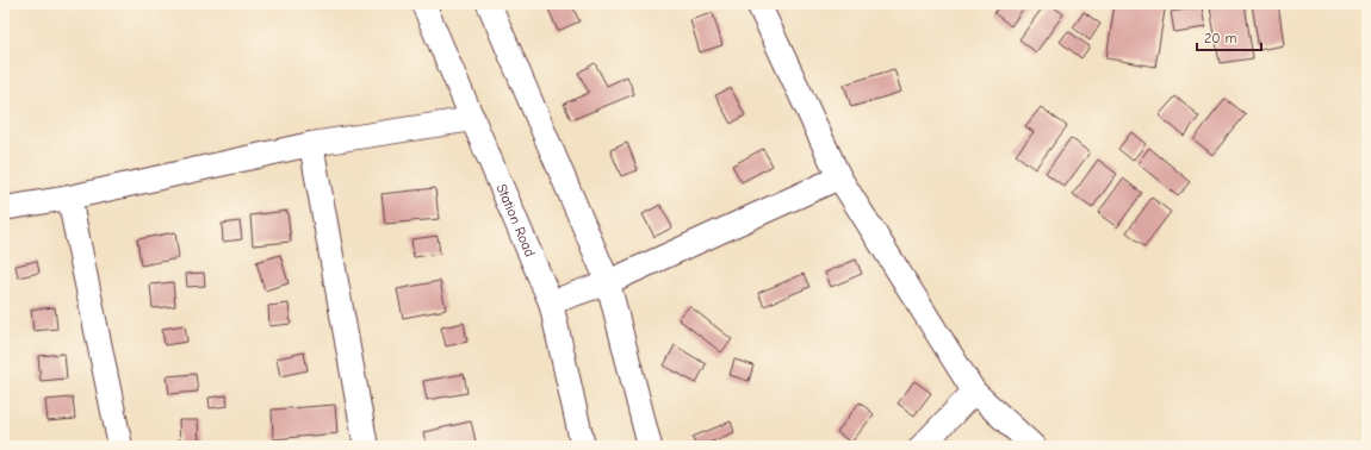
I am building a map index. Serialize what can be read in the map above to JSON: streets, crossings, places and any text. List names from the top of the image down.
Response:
{
  "streets": {
    "street": ["Station Road"]
  },
  "scale_bar": "20 m"
}
